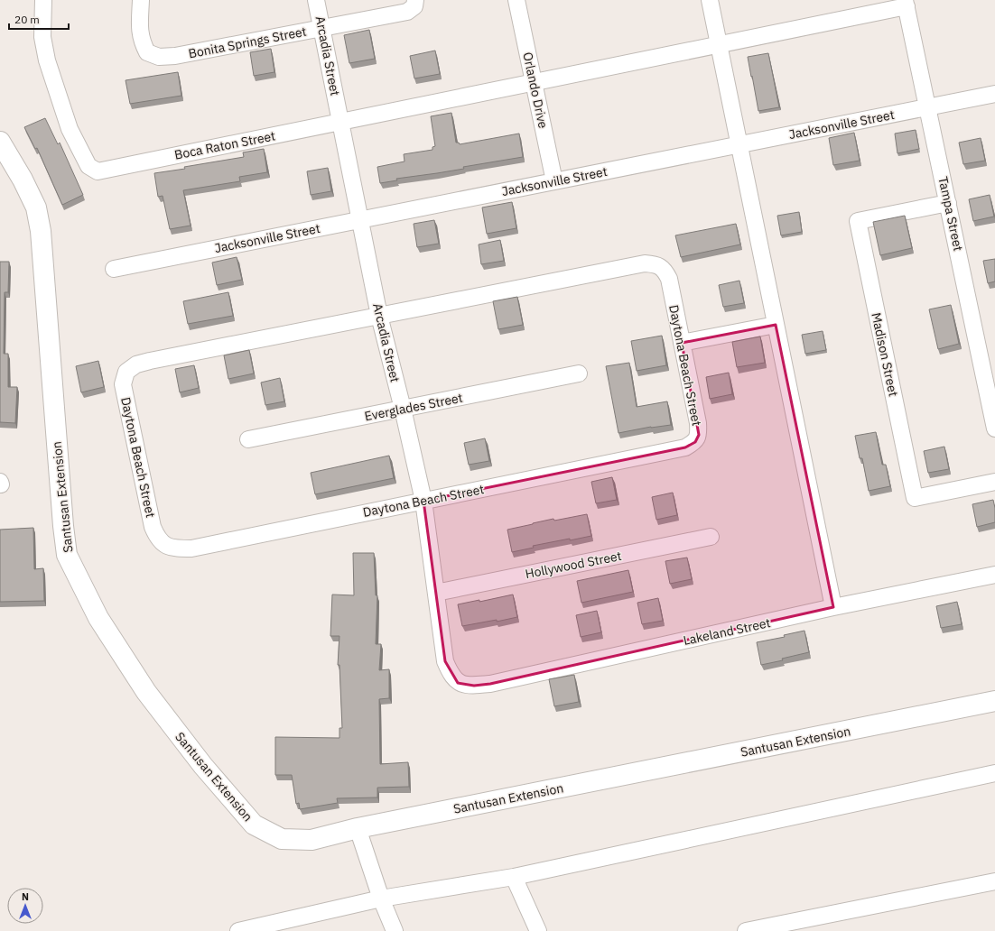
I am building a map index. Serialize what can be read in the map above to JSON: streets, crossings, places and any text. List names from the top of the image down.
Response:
{
  "streets": {
    "street": [
      "Bonita Springs Street",
      "Arcadia Street",
      "Orlando Drive",
      "Jacksonville Street",
      "Boca Raton Street",
      "Tampa Street",
      "Madison Street",
      "Daytona Beach Street",
      "Everglades Street",
      "Santusan Extension",
      "Hollywood Street",
      "Lakeland Street"
    ]
  },
  "crossings": [
    ["Bonita Springs Street", "Arcadia Street"],
    ["Arcadia Street", "Jacksonville Street"],
    ["Arcadia Street", "Boca Raton Street"],
    ["Arcadia Street", "Daytona Beach Street"],
    ["Arcadia Street", "Everglades Street"],
    ["Arcadia Street", "Hollywood Street"],
    ["Arcadia Street", "Lakeland Street"],
    ["Orlando Drive", "Jacksonville Street"],
    ["Orlando Drive", "Boca Raton Street"],
    ["Jacksonville Street", "Tampa Street"],
    ["Boca Raton Street", "Tampa Street"],
    ["Tampa Street", "Madison Street"]
  ],
  "scale_bar": "20 m",
  "north": "top"
}
